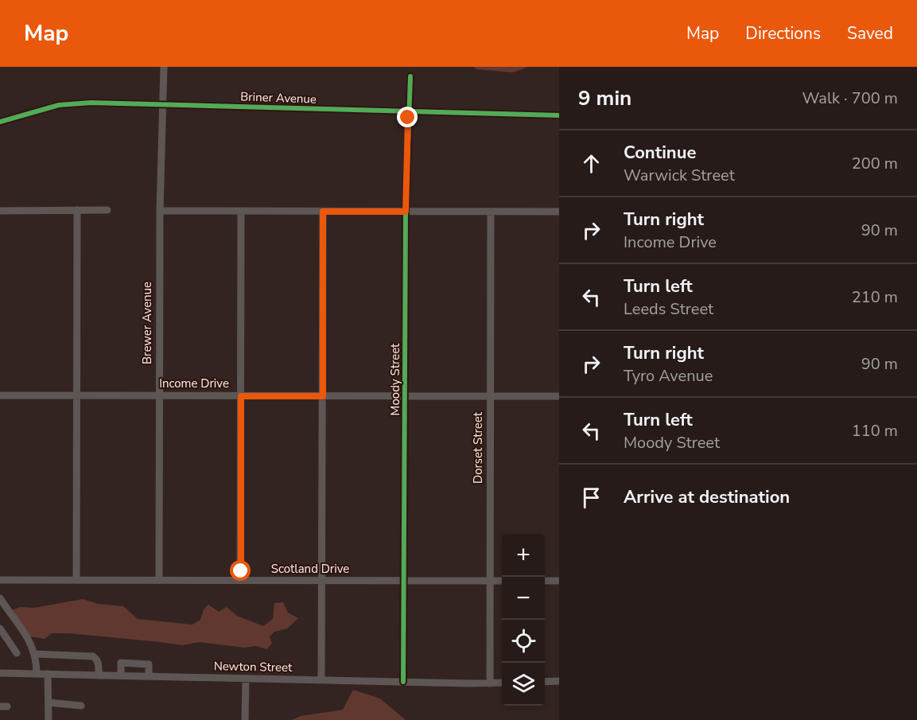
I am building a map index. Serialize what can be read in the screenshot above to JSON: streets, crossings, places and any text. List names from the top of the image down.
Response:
{
  "streets": {
    "street": [
      "Briner Avenue",
      "Brewer Avenue",
      "Moody Street",
      "Income Drive",
      "Dorset Street",
      "Scotland Drive",
      "Newton Street"
    ]
  },
  "crossings": [
    ["Briner Avenue", "Brewer Avenue"],
    ["Briner Avenue", "Moody Street"],
    ["Brewer Avenue", "Income Drive"],
    ["Brewer Avenue", "Scotland Drive"],
    ["Moody Street", "Income Drive"],
    ["Moody Street", "Scotland Drive"],
    ["Moody Street", "Newton Street"],
    ["Income Drive", "Dorset Street"],
    ["Dorset Street", "Scotland Drive"],
    ["Dorset Street", "Newton Street"]
  ],
  "page": {
    "header": "Map",
    "nav": ["Map", "Directions", "Saved"],
    "heading": ["9 min", "Walk · 700 m"],
    "list": [
      ["Continue", "Warwick Street", "200 m"],
      ["Turn right", "Income Drive", "90 m"],
      ["Turn left", "Leeds Street", "210 m"],
      ["Turn right", "Tyro Avenue", "90 m"],
      ["Turn left", "Moody Street", "110 m"],
      "Arrive at destination"
    ],
    "map_buttons": ["+", "−"]
  }
}
